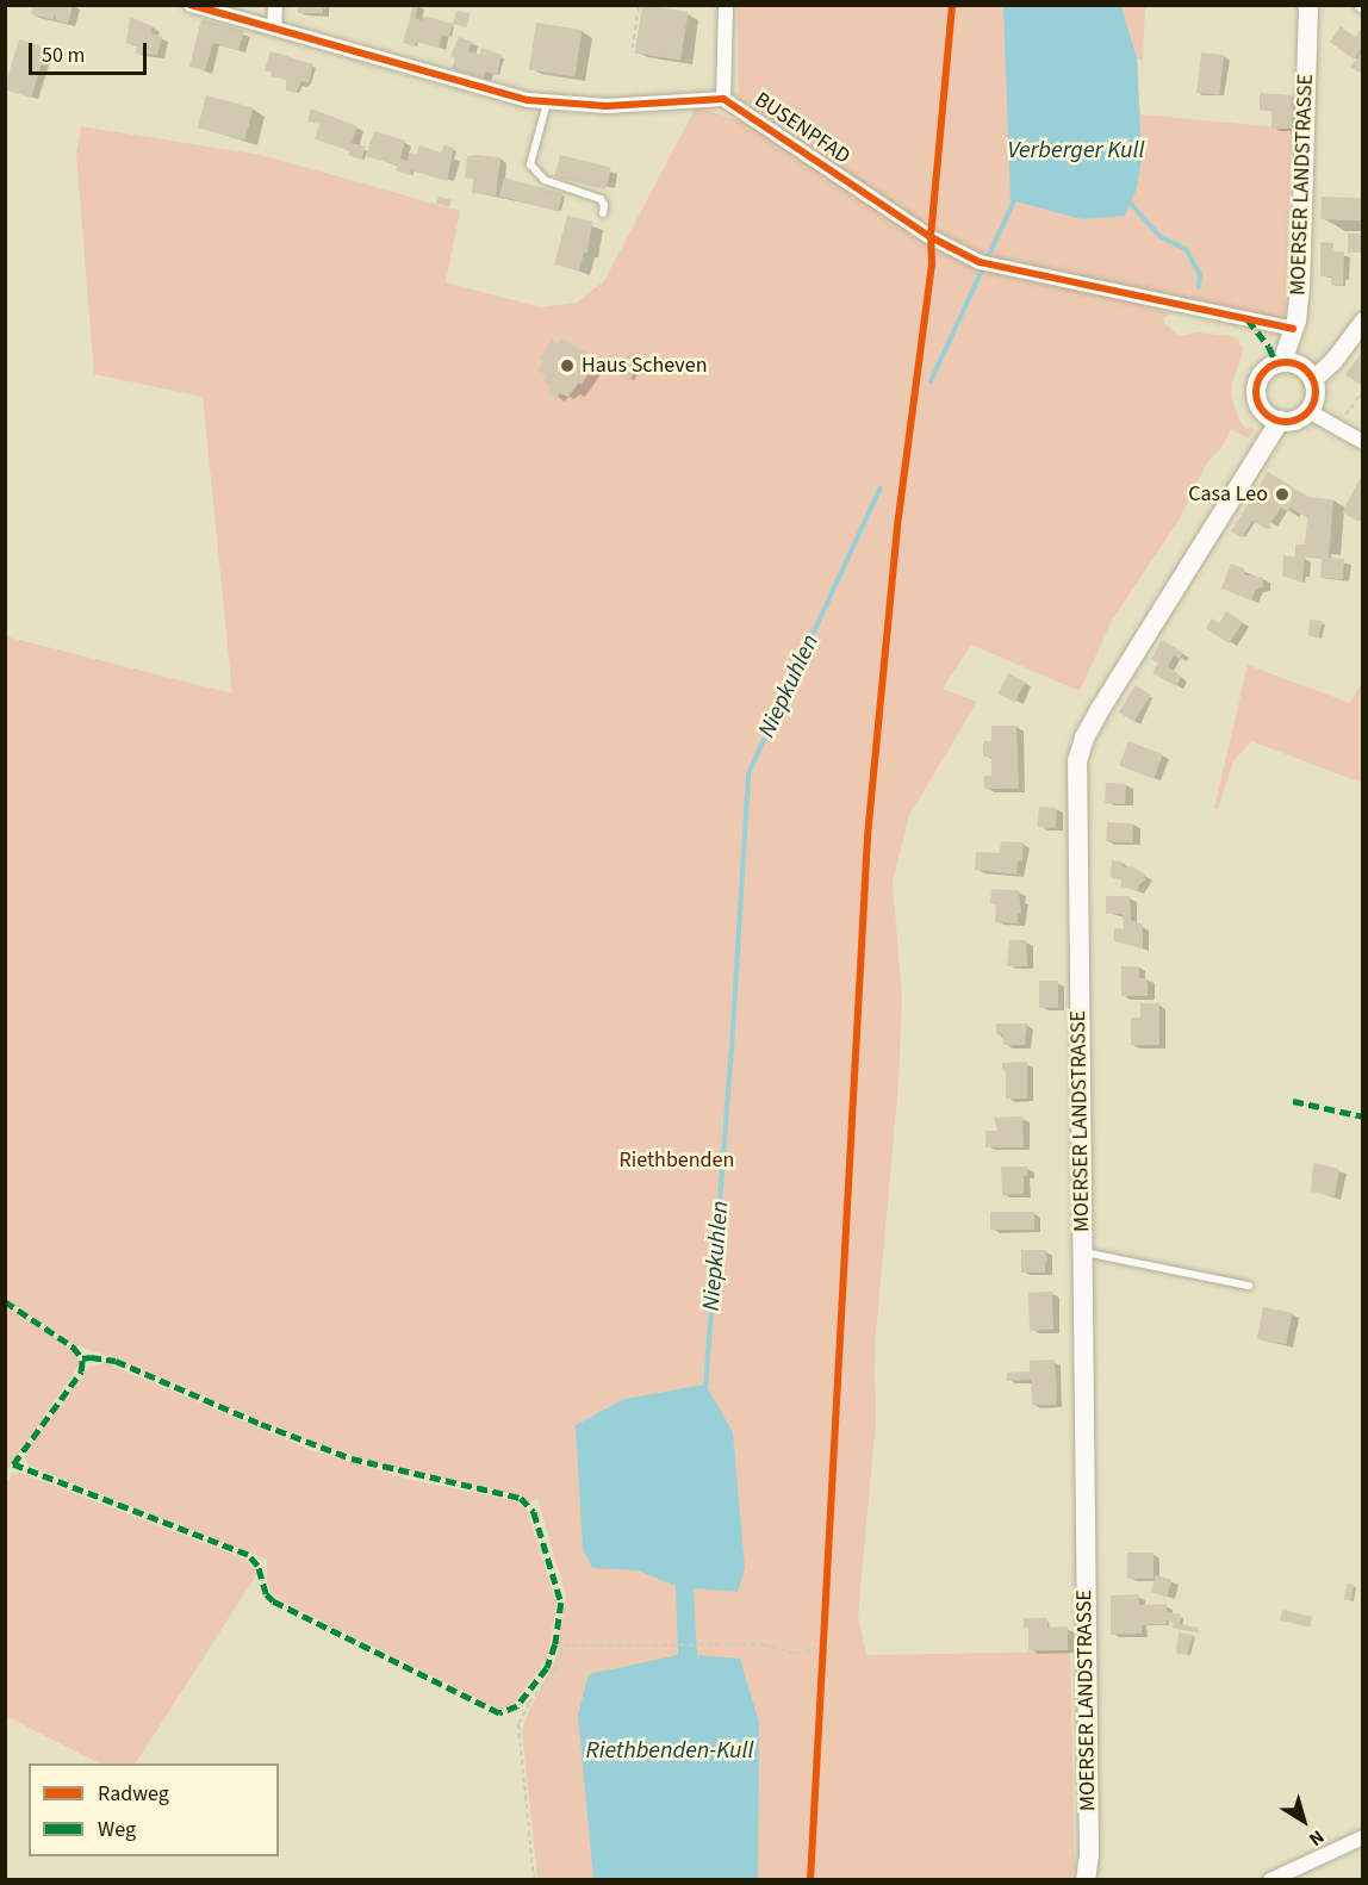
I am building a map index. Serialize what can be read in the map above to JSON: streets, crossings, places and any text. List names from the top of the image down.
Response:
{
  "streets": {
    "main road": ["MOERSER LANDSTRASSE"],
    "street": ["BUSENPFAD"]
  },
  "crossings": [
    ["BUSENPFAD", "MOERSER LANDSTRASSE"]
  ],
  "water": ["Verberger Kull", "Niepkuhlen", "Riethbenden-Kull"],
  "parks": ["Riethbenden"],
  "places": ["Haus Scheven", "Casa Leo"],
  "legend": ["Radweg", "Weg"],
  "scale_bar": "50 m",
  "north": "bottom right"
}
